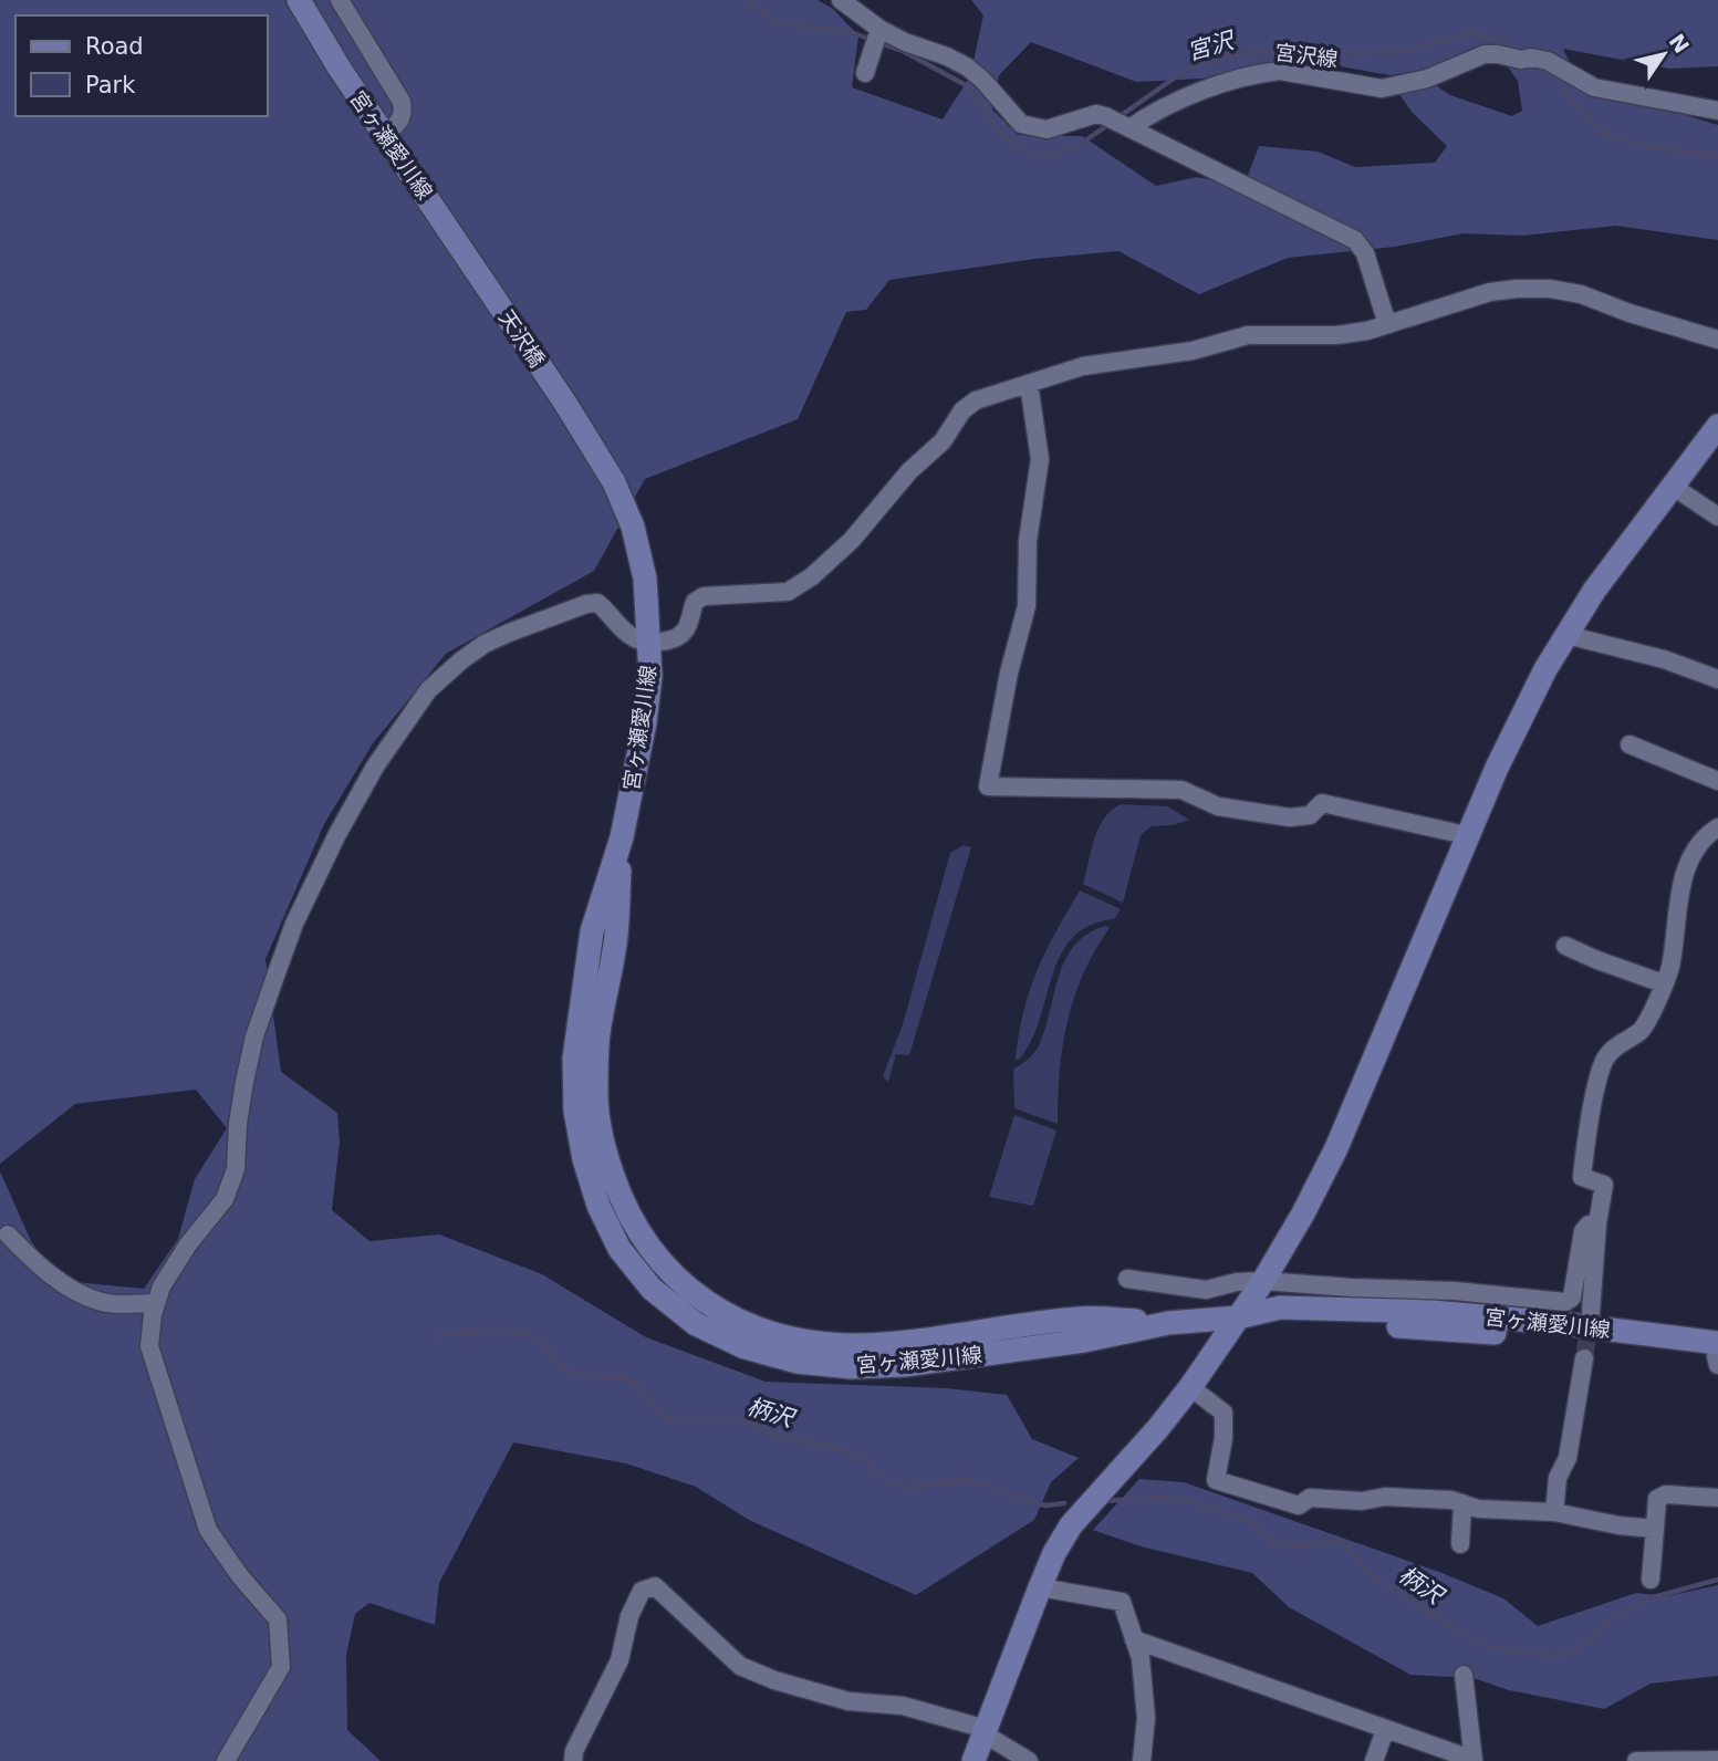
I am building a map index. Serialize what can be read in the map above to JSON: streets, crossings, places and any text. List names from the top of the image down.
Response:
{
  "streets": {
    "main road": ["宮ヶ瀬愛川線", "天沢橋"],
    "street": ["宮沢線"]
  },
  "crossings": [
    ["宮ヶ瀬愛川線", "天沢橋"]
  ],
  "water": ["宮沢", "柄沢"],
  "legend": ["Road", "Park"],
  "north": "top right"
}
